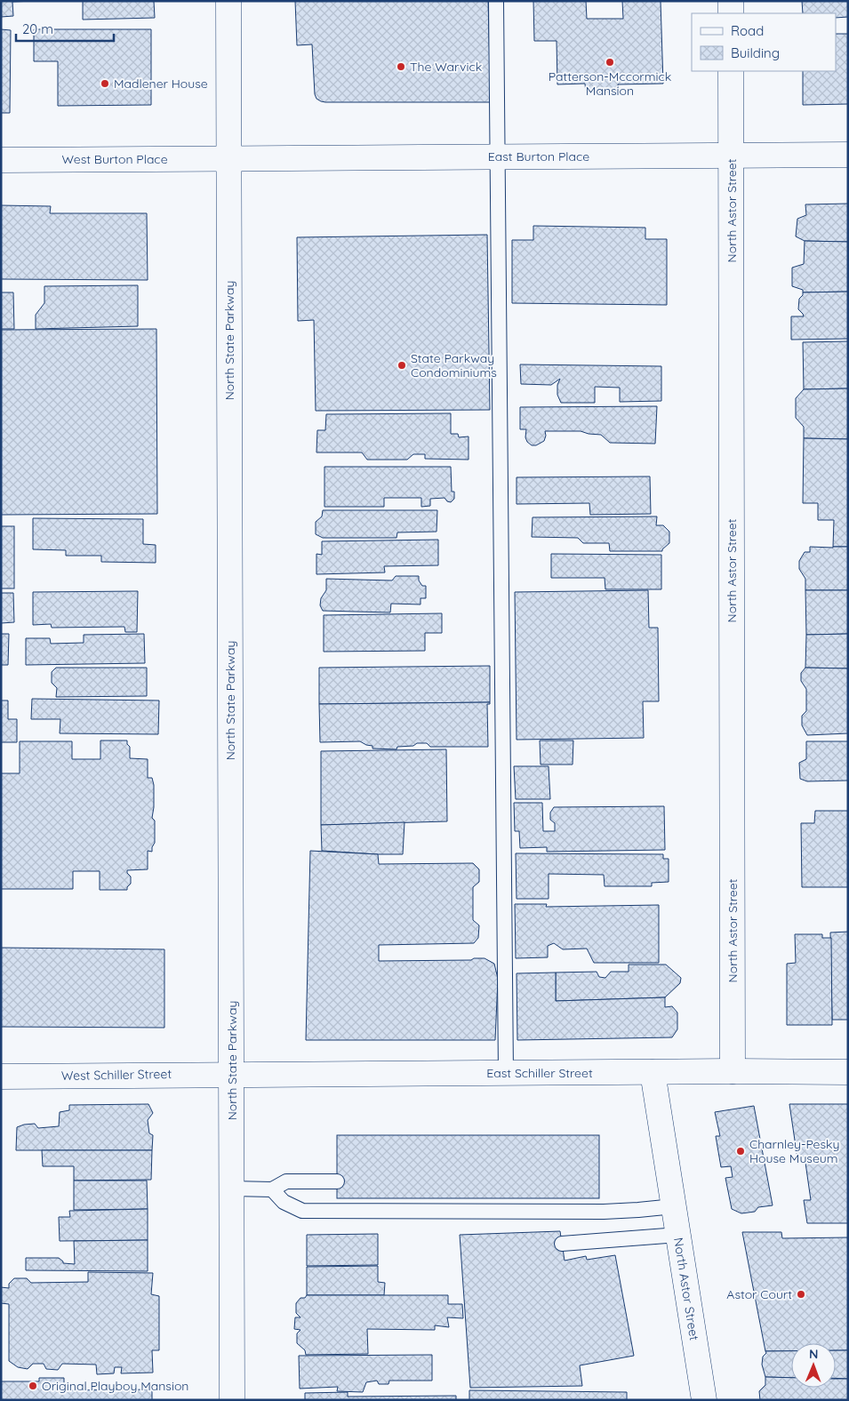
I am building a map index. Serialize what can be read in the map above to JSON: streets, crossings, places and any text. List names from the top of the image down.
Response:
{
  "streets": {
    "street": [
      "East Burton Place",
      "West Burton Place",
      "North Astor Street",
      "North State Parkway",
      "East Schiller Street",
      "West Schiller Street"
    ]
  },
  "crossings": [
    ["East Burton Place", "West Burton Place"],
    ["East Burton Place", "North Astor Street"],
    ["East Burton Place", "North State Parkway"],
    ["West Burton Place", "North State Parkway"],
    ["North Astor Street", "East Schiller Street"],
    ["North State Parkway", "East Schiller Street"],
    ["North State Parkway", "West Schiller Street"],
    ["East Schiller Street", "West Schiller Street"]
  ],
  "places": [
    "Patterson-Mccormick Mansion",
    "The Warvick",
    "Madlener House",
    "State Parkway Condominiums",
    "Charnley-Pesky House Museum",
    "Astor Court",
    "Original Playboy Mansion"
  ],
  "legend": ["Road", "Building"],
  "scale_bar": "20 m",
  "north": "top"
}
